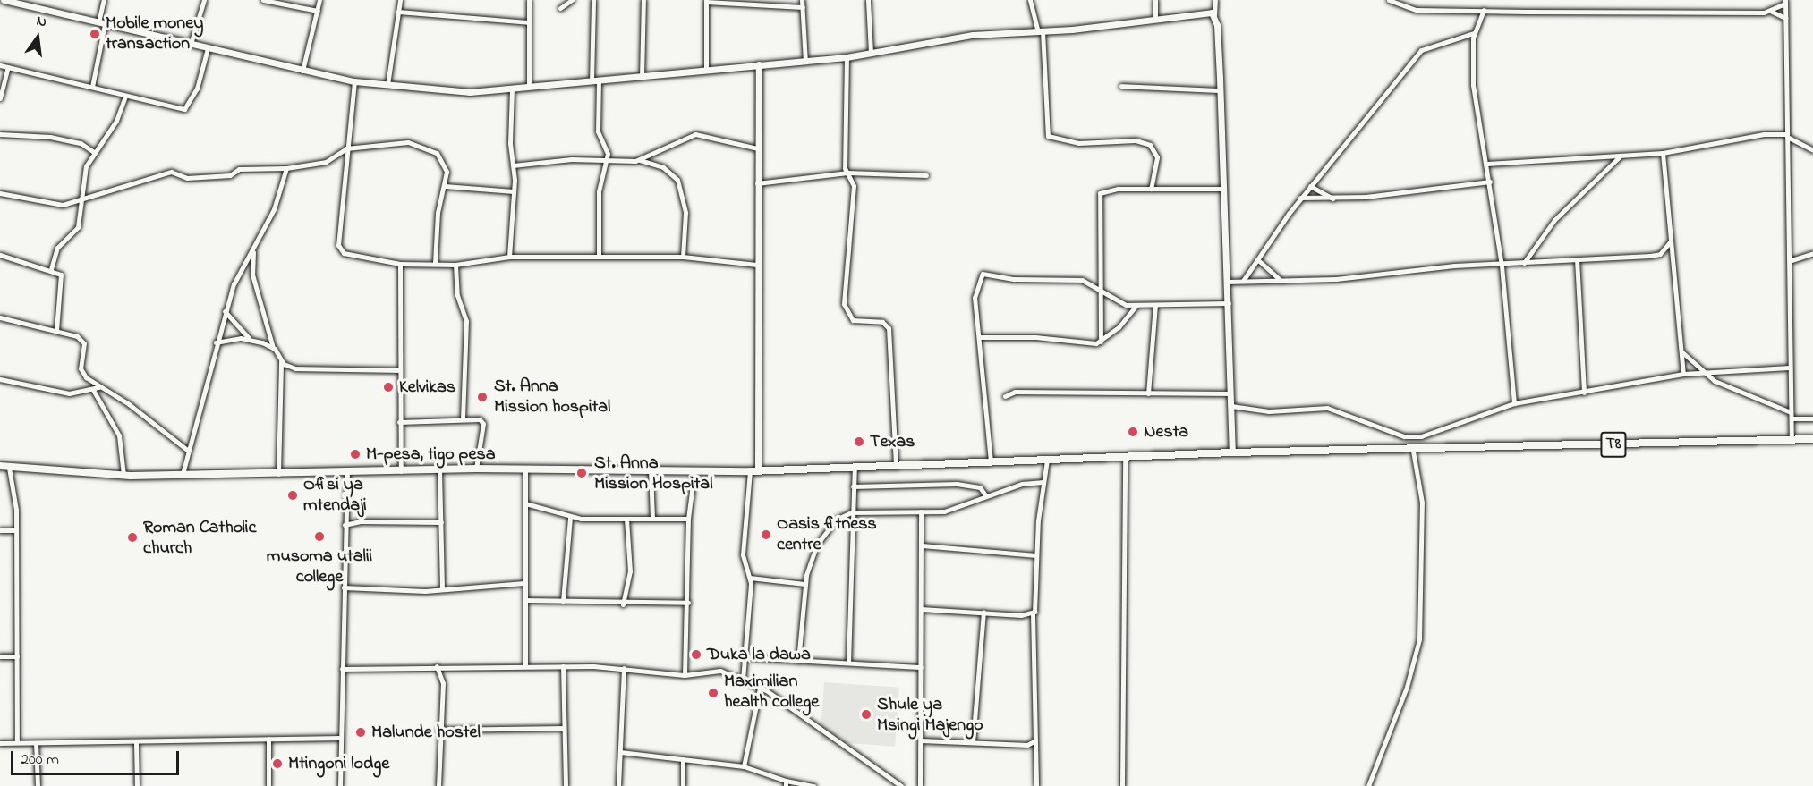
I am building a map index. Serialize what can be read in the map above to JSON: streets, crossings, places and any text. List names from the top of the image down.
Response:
{
  "streets": {
    "highway": ["T8"]
  },
  "places": [
    "Mobile money transaction",
    "Kelvikas",
    "St. Anna Mission hospital",
    "Nesta",
    "Texas",
    "M-pesa, tigo pesa",
    "St. Anna Mission Hospital",
    "Ofisi ya mtendaji",
    "Oasis fitness centre",
    "musoma utalii college",
    "Roman Catholic church",
    "Duka la dawa",
    "Maximilian health college",
    "Shule ya Msingi Majengo",
    "Malunde hostel",
    "Mtingoni lodge"
  ],
  "scale_bar": "200 m",
  "north": "top"
}
